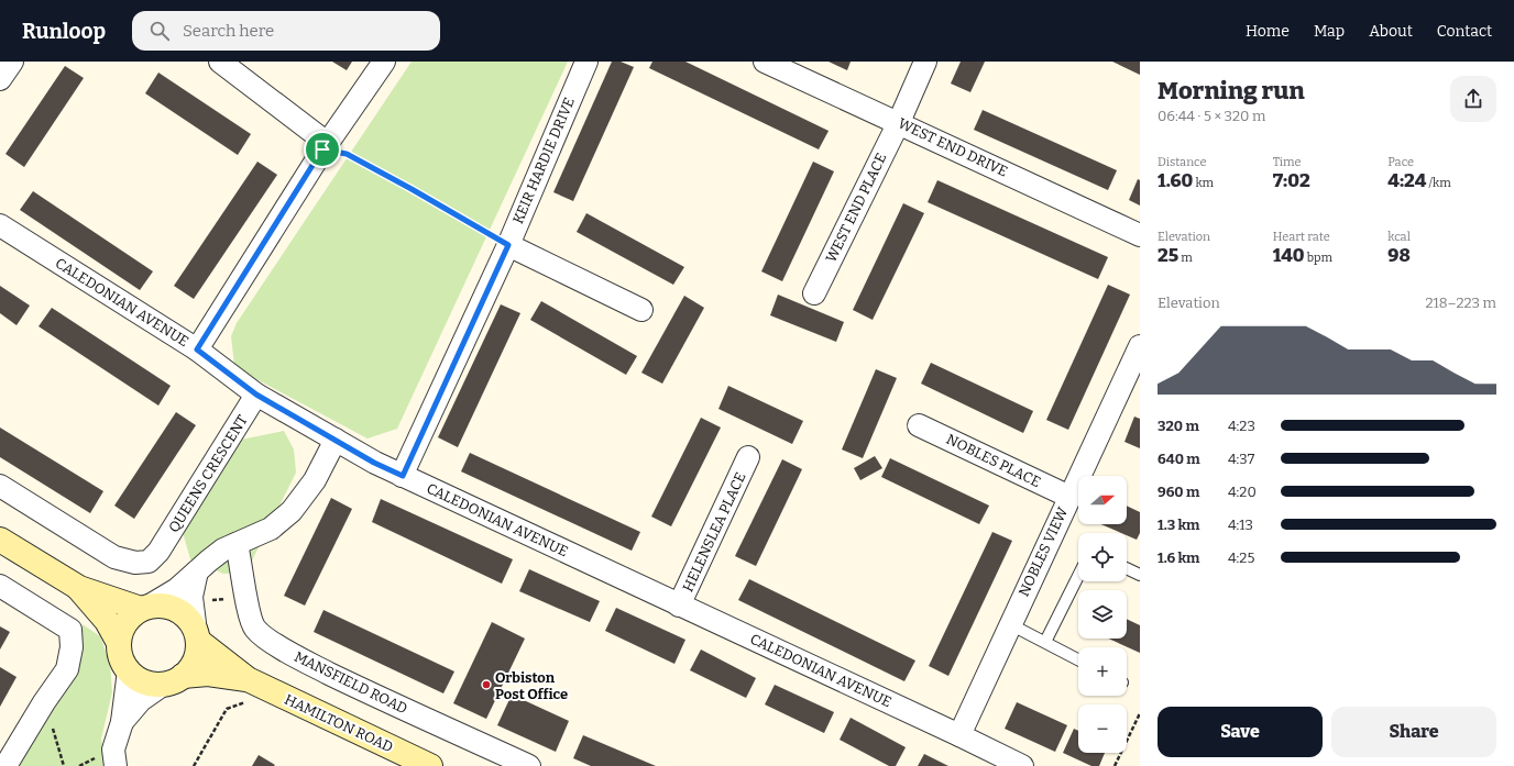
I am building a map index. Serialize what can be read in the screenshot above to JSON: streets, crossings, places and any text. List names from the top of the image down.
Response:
{
  "streets": {
    "main road": ["HAMILTON ROAD"],
    "street": [
      "WEST END DRIVE",
      "KEIR HARDIE DRIVE",
      "WEST END PLACE",
      "CALEDONIAN AVENUE",
      "NOBLES PLACE",
      "QUEENS CRESCENT",
      "HELENSLEA PLACE",
      "NOBLES VIEW",
      "MANSFIELD ROAD"
    ]
  },
  "crossings": [
    ["WEST END DRIVE", "WEST END PLACE"],
    ["KEIR HARDIE DRIVE", "CALEDONIAN AVENUE"],
    ["CALEDONIAN AVENUE", "QUEENS CRESCENT"],
    ["CALEDONIAN AVENUE", "HELENSLEA PLACE"],
    ["CALEDONIAN AVENUE", "NOBLES VIEW"],
    ["NOBLES PLACE", "NOBLES VIEW"]
  ],
  "places": ["Orbiston Post Office"],
  "north": "right",
  "page": {
    "header": "Runloop",
    "search": "Search here",
    "nav": [
      "Home",
      "Map",
      "About",
      "Contact"
    ],
    "heading": ["Morning run", "06:44 · 5 × 320 m"],
    "stats": [
      ["Distance", "1.60 km"],
      ["Time", "7:02"],
      ["Pace", "4:24 /km"],
      ["Elevation", "25 m"],
      ["Heart rate", "140 bpm"],
      ["kcal", "98"]
    ],
    "chart": ["Elevation", "218–223 m"],
    "list": [
      {
        "name": "320 m",
        "note": "4:23"
      },
      {
        "name": "640 m",
        "note": "4:37"
      },
      {
        "name": "960 m",
        "note": "4:20"
      },
      {
        "name": "1.3 km",
        "note": "4:13"
      },
      {
        "name": "1.6 km",
        "note": "4:25"
      }
    ],
    "map_buttons": ["+", "−"],
    "buttons": ["Save", "Share"]
  }
}
